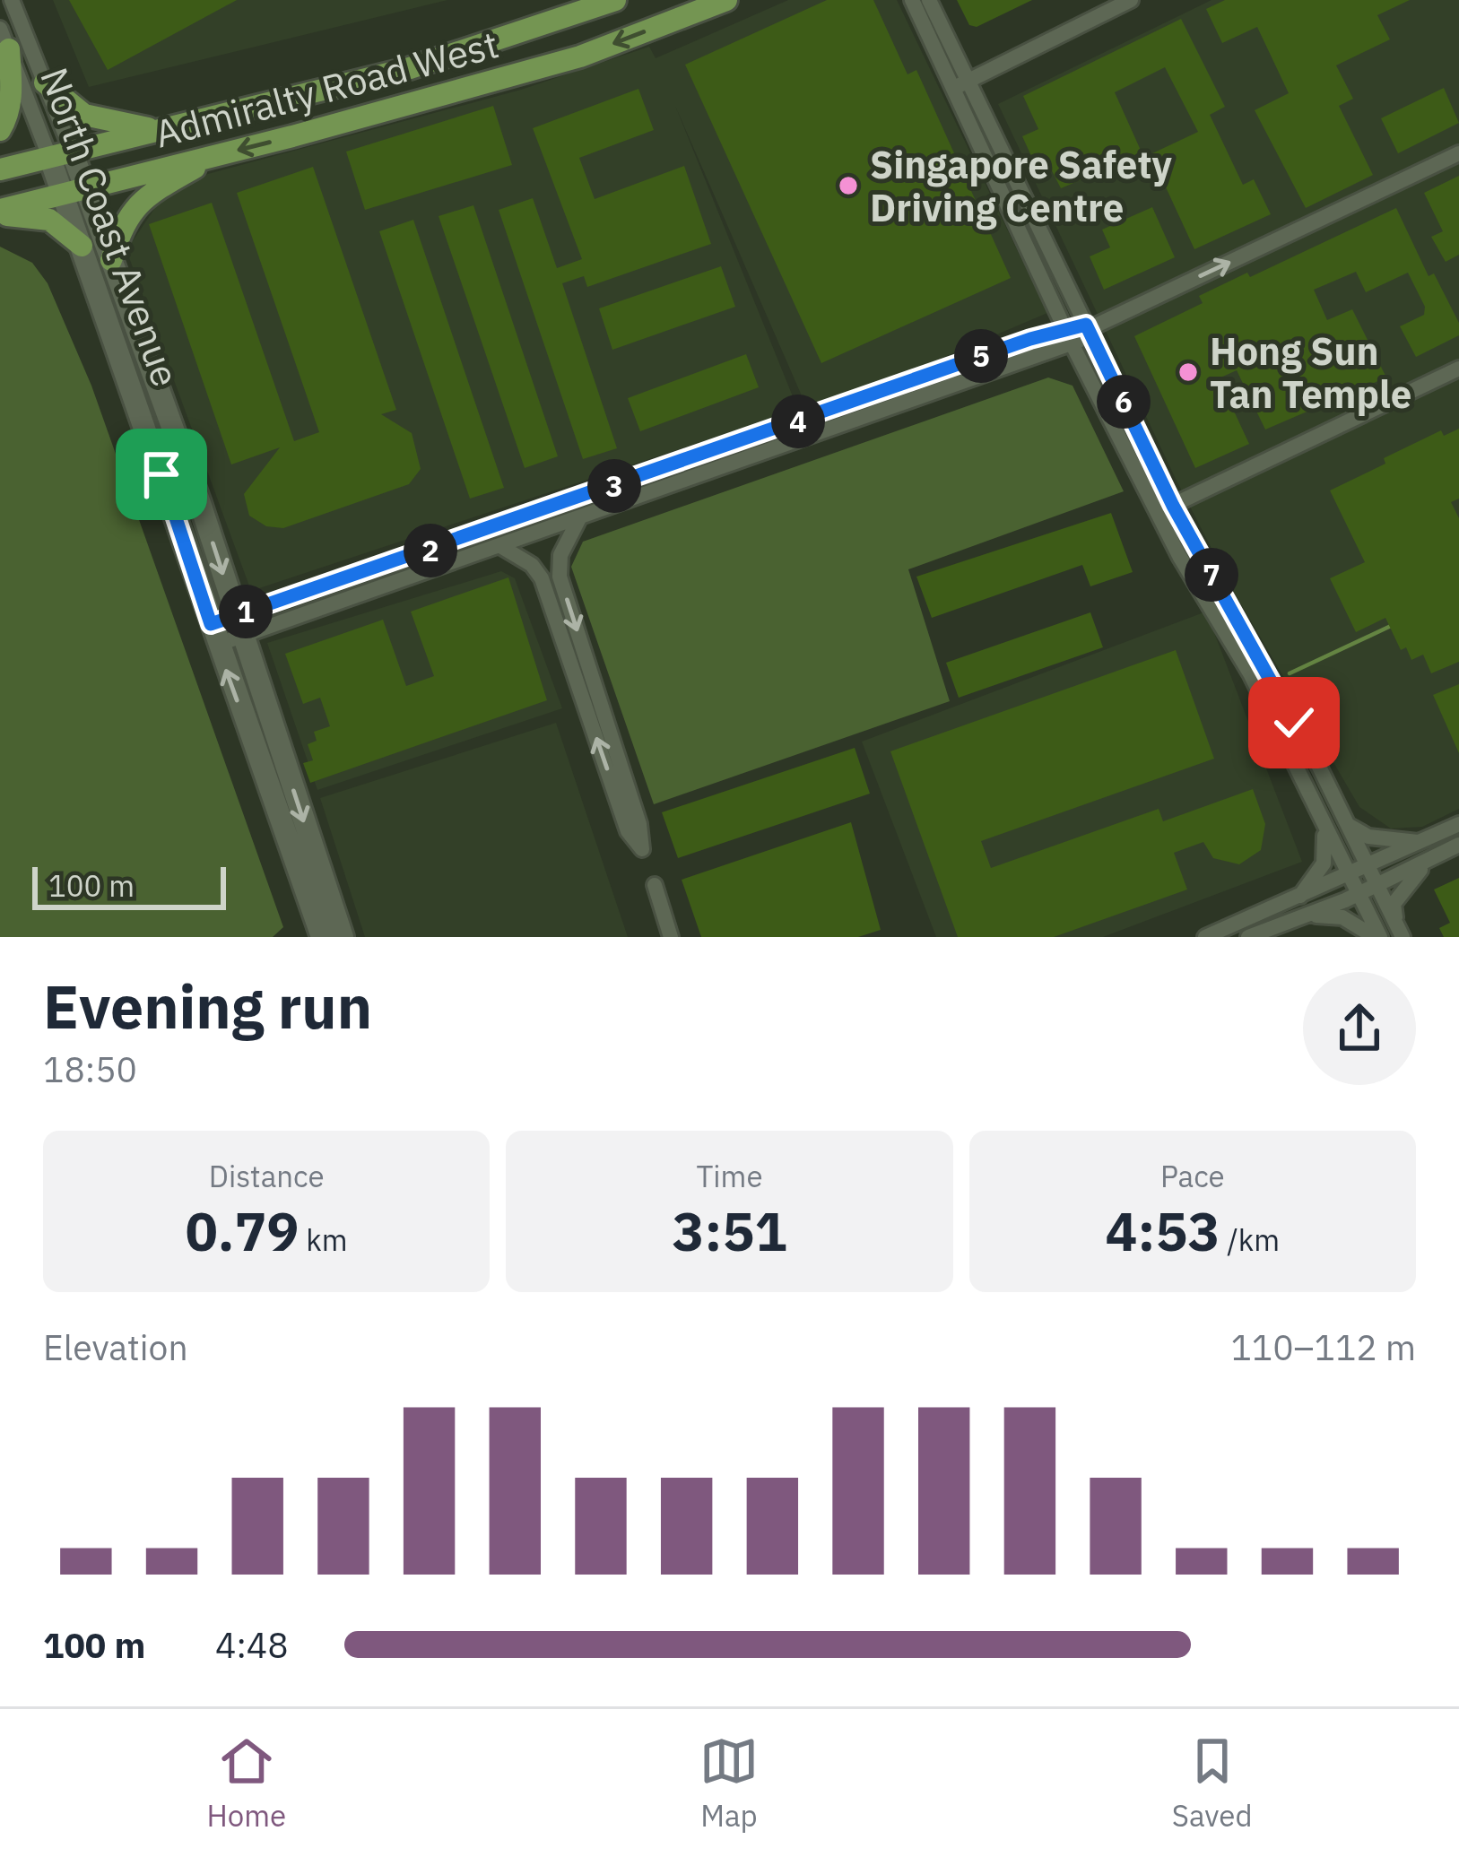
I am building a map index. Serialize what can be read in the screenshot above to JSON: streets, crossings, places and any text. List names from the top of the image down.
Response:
{
  "streets": {
    "main road": ["Admiralty Road West", "North Coast Avenue"]
  },
  "crossings": [
    ["Admiralty Road West", "North Coast Avenue"]
  ],
  "places": ["Singapore Safety Driving Centre", "Hong Sun Tan Temple"],
  "scale_bar": "100 m",
  "page": {
    "pins": [
      "5",
      "6",
      "4",
      "3",
      "2",
      "7",
      "1"
    ],
    "scale": "100 m",
    "heading": ["Evening run", "18:50"],
    "stats": [
      ["Distance", "0.79 km"],
      ["Time", "3:51"],
      ["Pace", "4:53 /km"]
    ],
    "chart": ["Elevation", "110–112 m"],
    "list": [
      {
        "name": "100 m",
        "note": "4:48"
      }
    ],
    "tabs": ["Home", "Map", "Saved"]
  }
}
